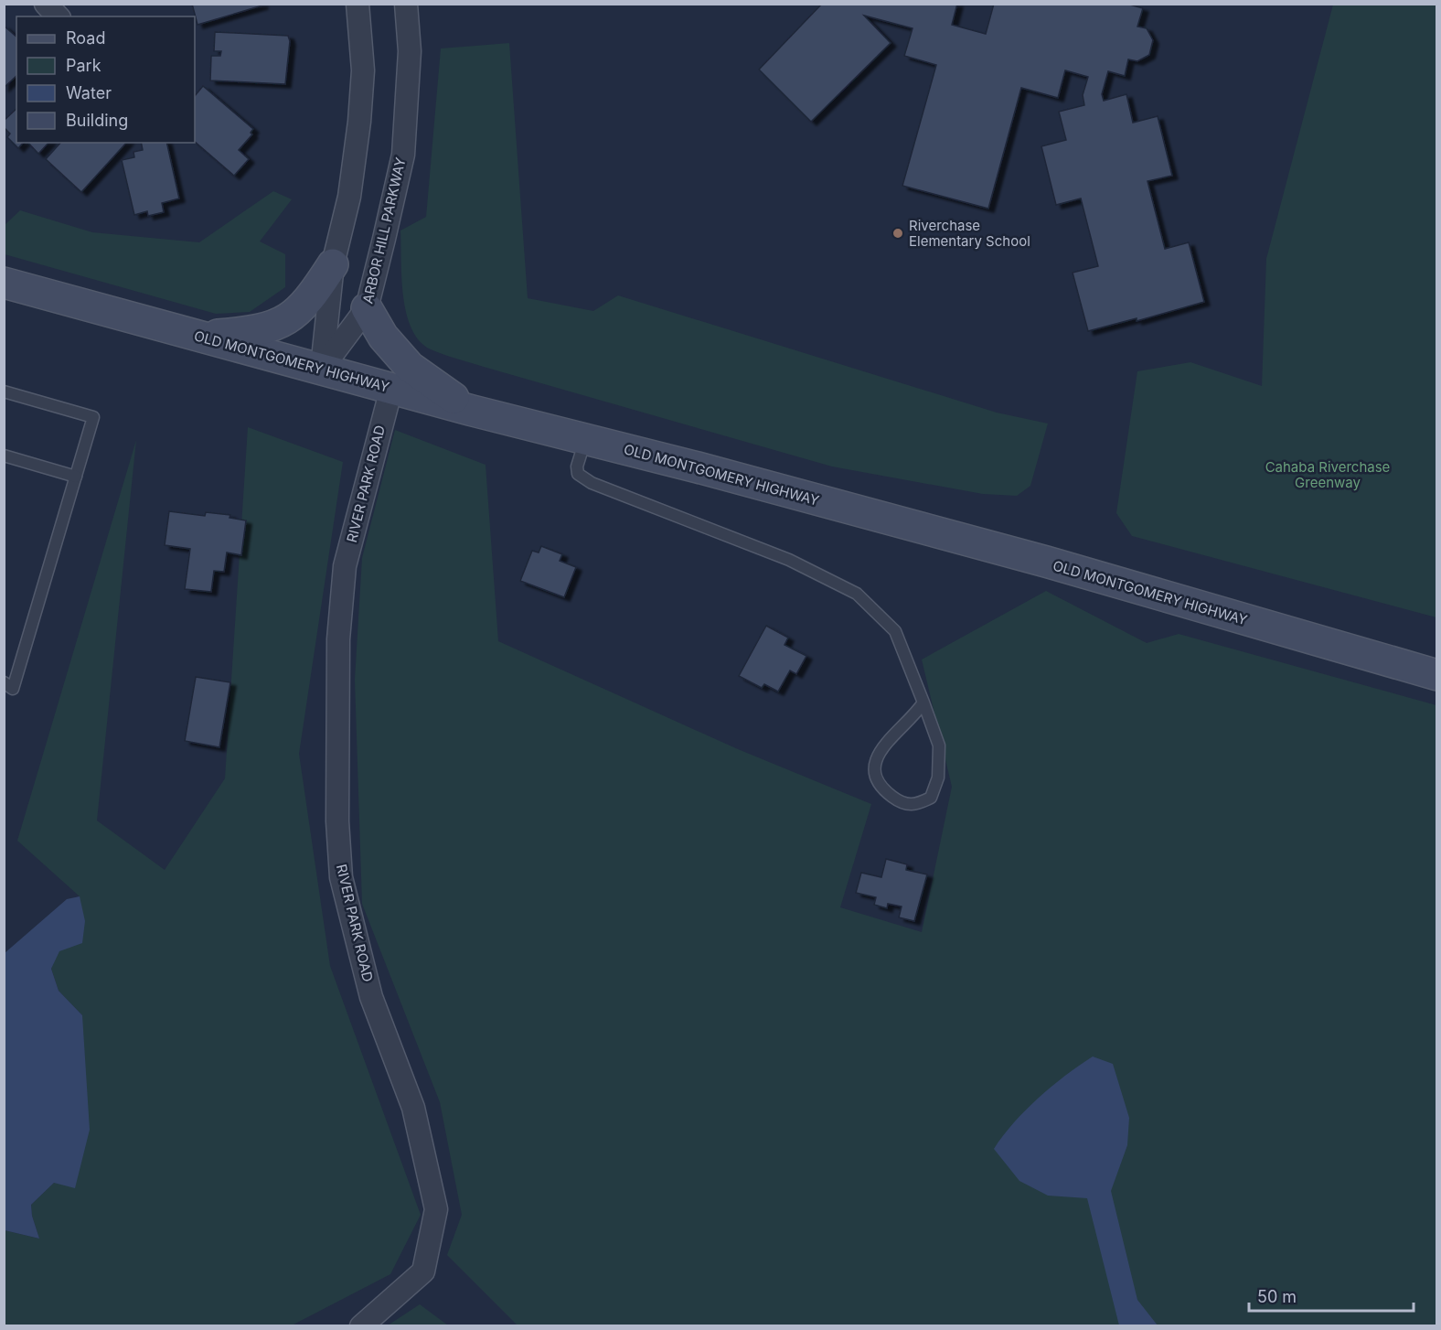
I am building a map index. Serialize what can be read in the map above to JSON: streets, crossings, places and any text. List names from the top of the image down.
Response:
{
  "streets": {
    "street": ["ARBOR HILL PARKWAY", "OLD MONTGOMERY HIGHWAY", "RIVER PARK ROAD"]
  },
  "crossings": [
    ["ARBOR HILL PARKWAY", "OLD MONTGOMERY HIGHWAY"],
    ["OLD MONTGOMERY HIGHWAY", "RIVER PARK ROAD"]
  ],
  "parks": ["Cahaba Riverchase Greenway"],
  "places": ["Riverchase Elementary School"],
  "legend": [
    "Road",
    "Park",
    "Water",
    "Building"
  ],
  "scale_bar": "50 m"
}
